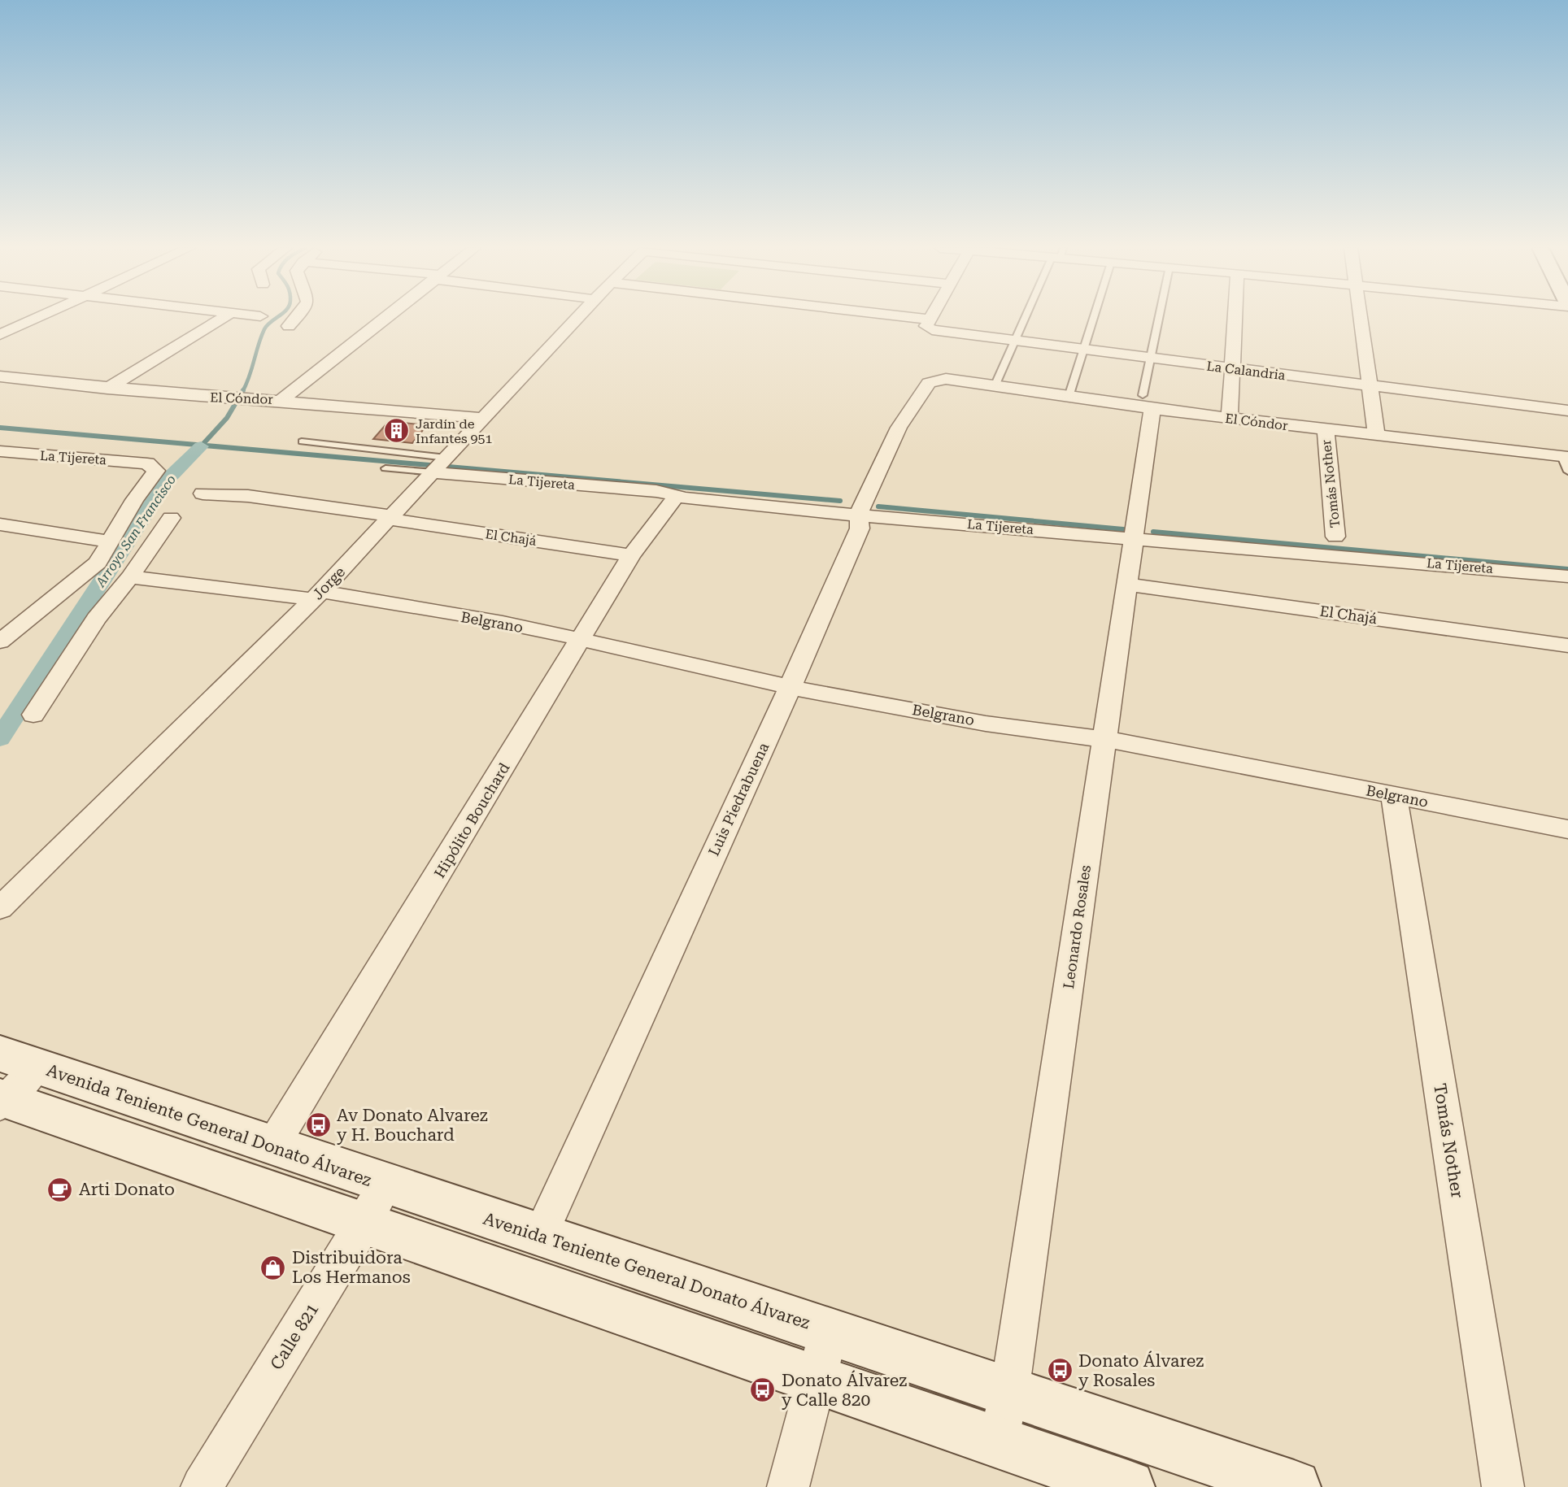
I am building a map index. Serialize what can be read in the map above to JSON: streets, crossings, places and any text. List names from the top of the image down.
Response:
{
  "streets": {
    "main road": ["Avenida Teniente General Donato Álvarez"],
    "street": [
      "La Calandria",
      "El Cóndor",
      "La Tijereta",
      "Tomás Nother",
      "El Chajá",
      "Jorge",
      "Belgrano",
      "Luis Piedrabuena",
      "Hipólito Bouchard",
      "Leonardo Rosales",
      "Calle 821"
    ]
  },
  "crossings": [
    ["El Cóndor", "Tomás Nother"],
    ["El Cóndor", "Jorge"],
    ["El Cóndor", "Luis Piedrabuena"],
    ["El Cóndor", "Leonardo Rosales"],
    ["La Tijereta", "Jorge"],
    ["La Tijereta", "Luis Piedrabuena"],
    ["La Tijereta", "Hipólito Bouchard"],
    ["La Tijereta", "Leonardo Rosales"],
    ["Tomás Nother", "Belgrano"],
    ["El Chajá", "Jorge"],
    ["El Chajá", "Hipólito Bouchard"],
    ["El Chajá", "Leonardo Rosales"],
    ["Jorge", "Belgrano"],
    ["Belgrano", "Luis Piedrabuena"],
    ["Belgrano", "Hipólito Bouchard"],
    ["Belgrano", "Leonardo Rosales"],
    ["Luis Piedrabuena", "Avenida Teniente General Donato Álvarez"],
    ["Hipólito Bouchard", "Avenida Teniente General Donato Álvarez"],
    ["Leonardo Rosales", "Avenida Teniente General Donato Álvarez"],
    ["Avenida Teniente General Donato Álvarez", "Calle 821"]
  ],
  "water": ["Arroyo San Francisco"],
  "places": {
    "building": ["Jardín de Infantes 951"],
    "bus stop": ["Av Donato Alvarez y H. Bouchard", "Donato Álvarez y Rosales", "Donato Álvarez y Calle 820"],
    "cafe": ["Arti Donato"],
    "shop": ["Distribuidora Los Hermanos"]
  }
}
